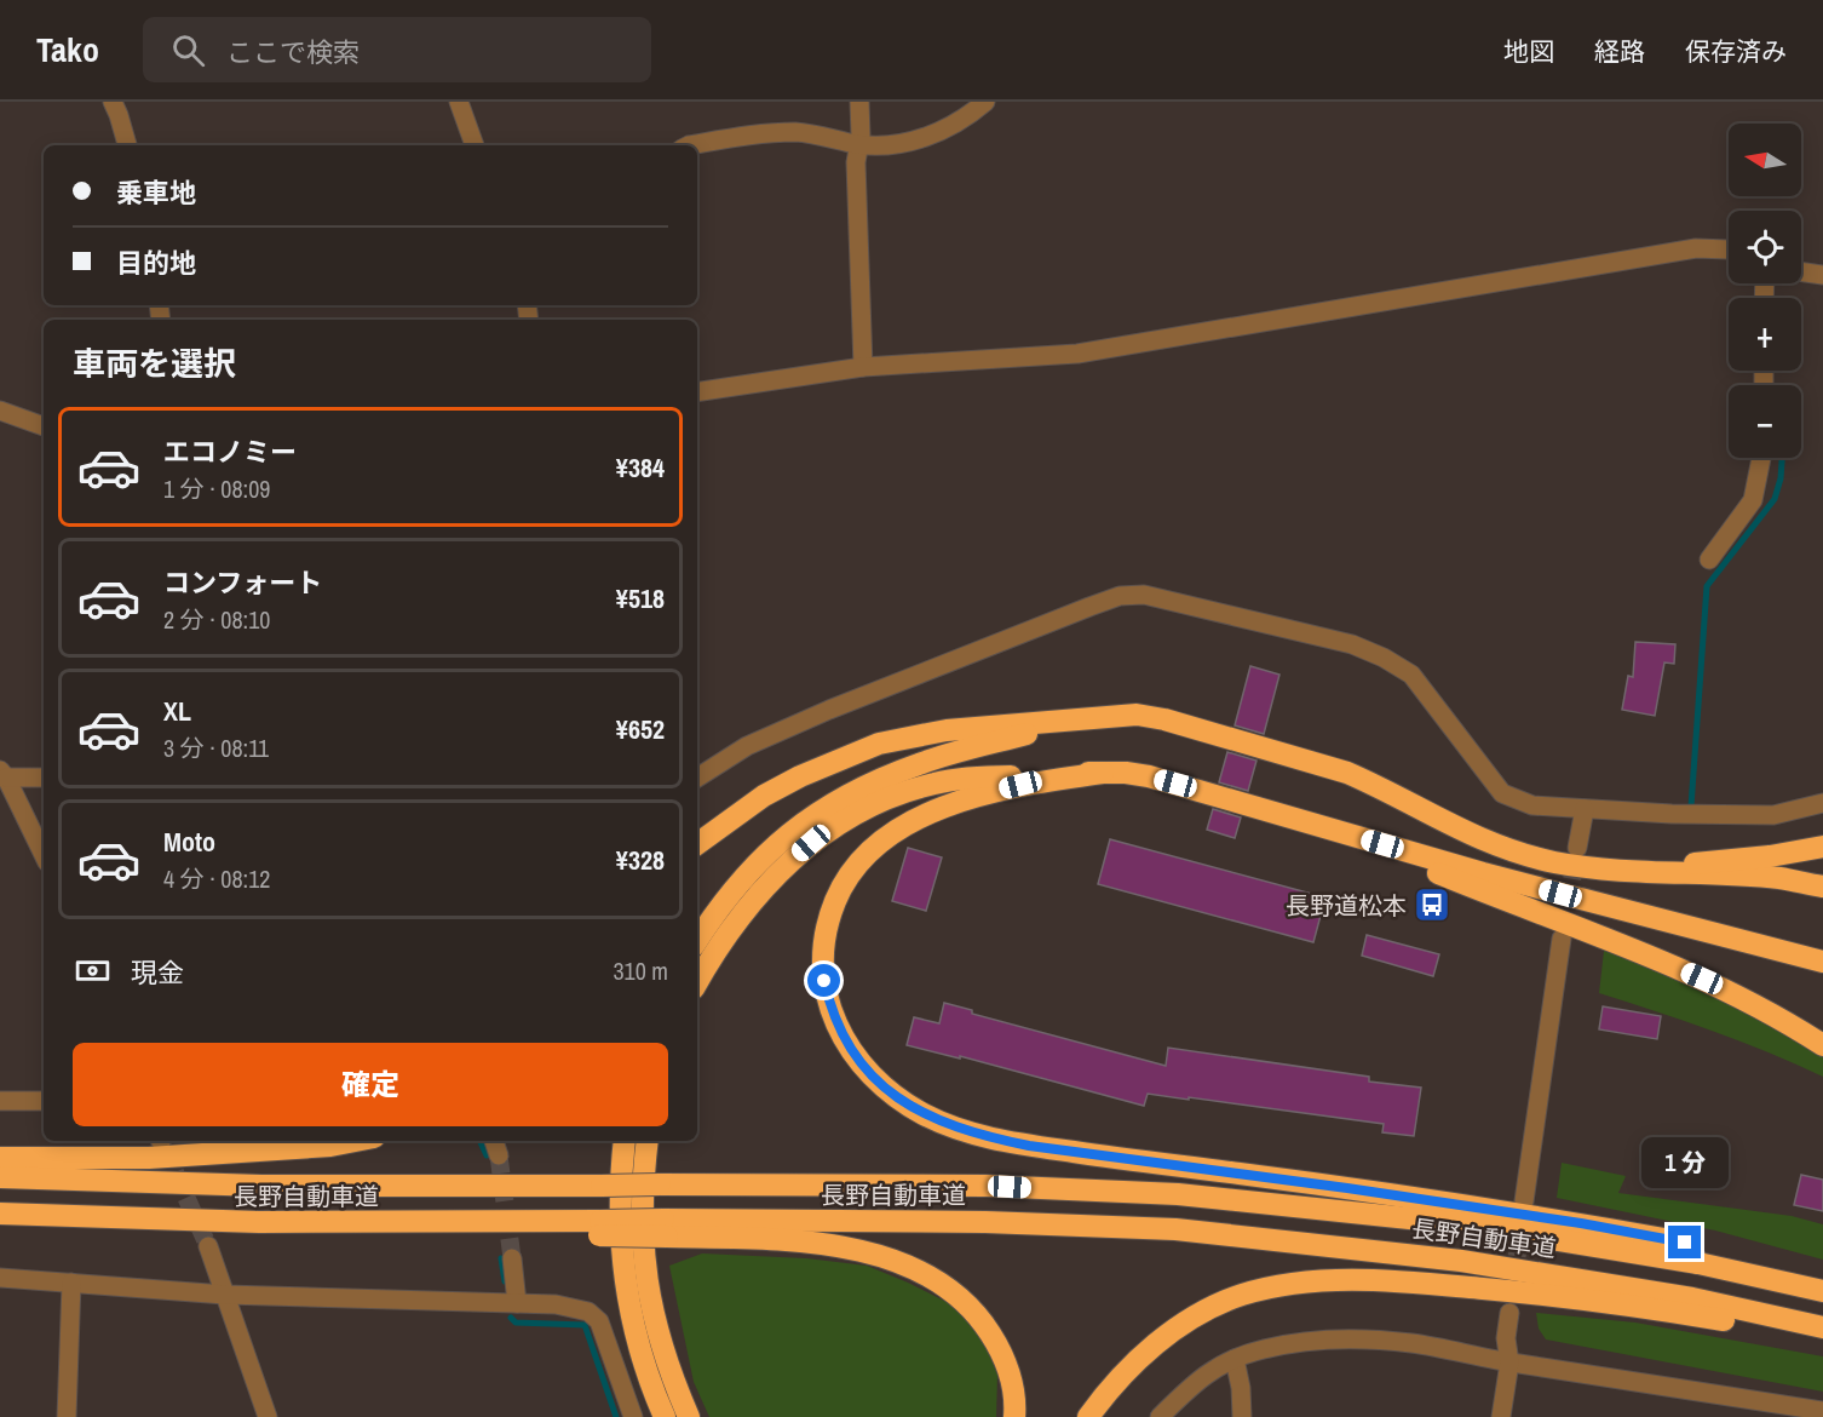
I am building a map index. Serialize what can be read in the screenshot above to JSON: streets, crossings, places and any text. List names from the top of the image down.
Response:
{
  "streets": {
    "highway": ["長野自動車道"]
  },
  "places": {
    "bus stop": ["長野道松本"]
  },
  "north": "left",
  "page": {
    "header": "Tako",
    "search": "ここで検索",
    "nav": ["地図", "経路", "保存済み"],
    "map_buttons": ["+", "−"],
    "banner": ["乗車地", "目的地"],
    "heading": "車両を選択",
    "list": [
      {
        "name": "エコノミー",
        "note": "1 分 · 08:09",
        "value": "¥384"
      },
      {
        "name": "コンフォート",
        "note": "2 分 · 08:10",
        "value": "¥518"
      },
      {
        "name": "XL",
        "note": "3 分 · 08:11",
        "value": "¥652"
      },
      {
        "name": "Moto",
        "note": "4 分 · 08:12",
        "value": "¥328"
      }
    ],
    "pay": ["現金", "310 m"],
    "buttons": "確定",
    "bubble": "1 分"
  }
}
